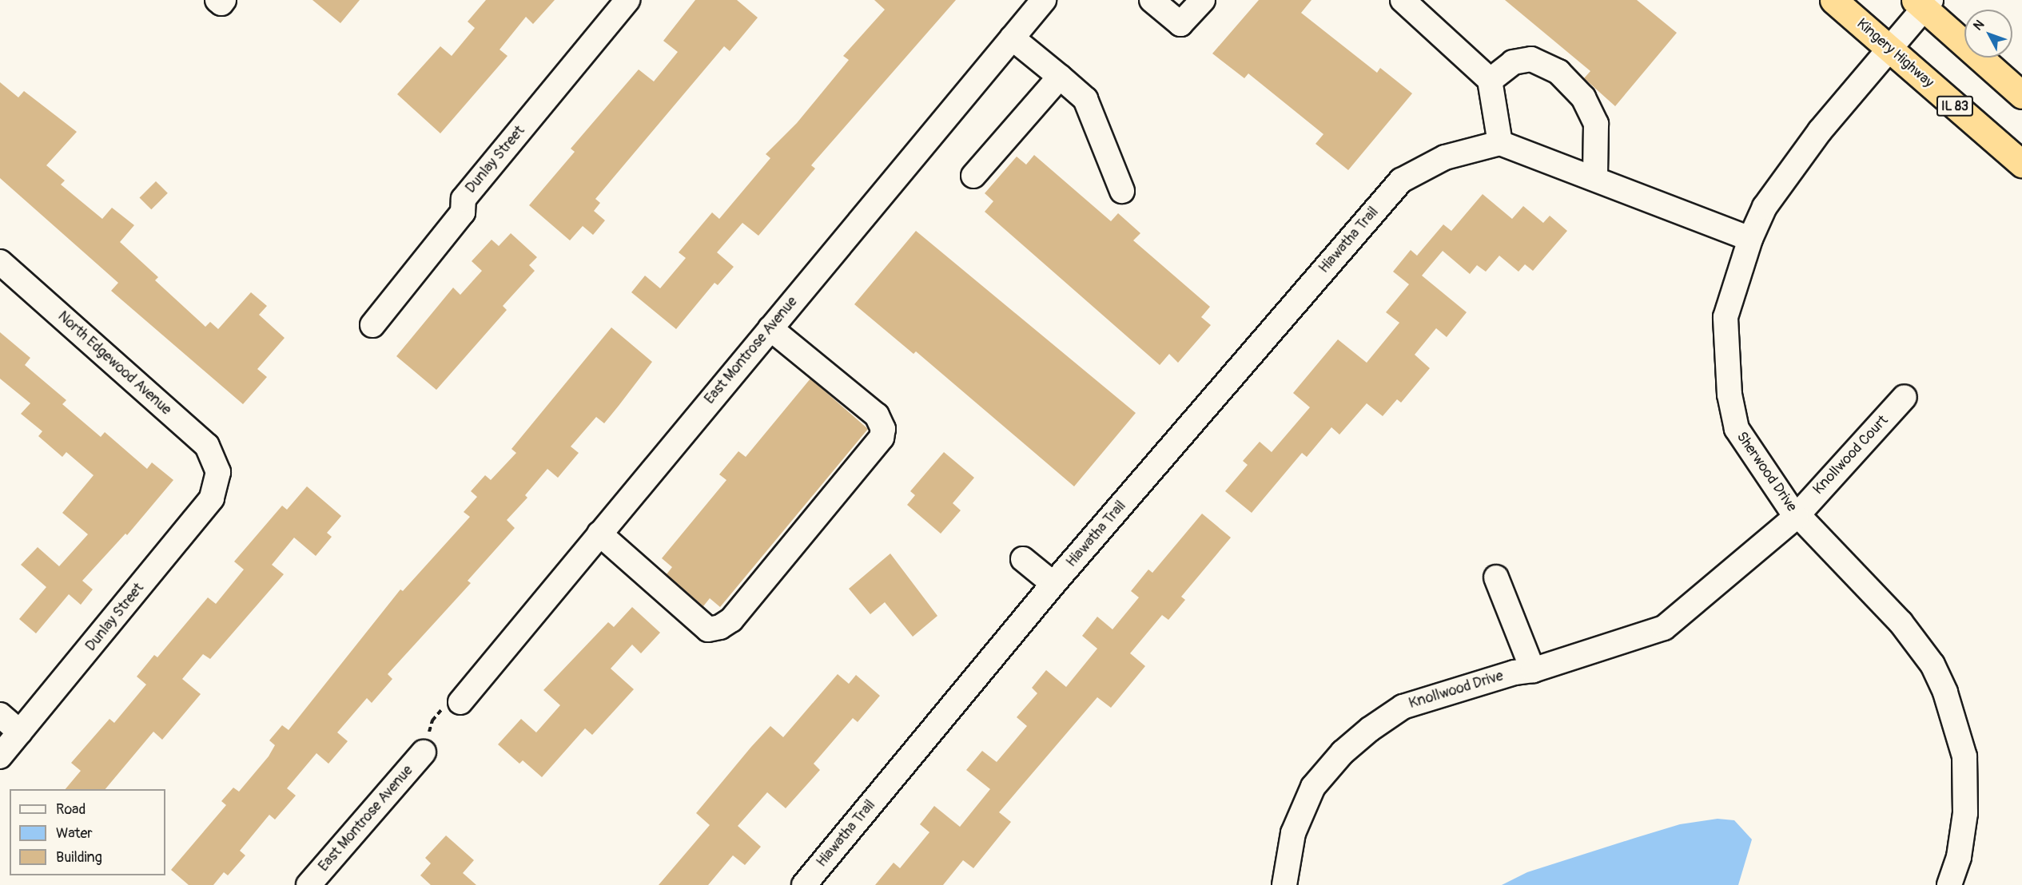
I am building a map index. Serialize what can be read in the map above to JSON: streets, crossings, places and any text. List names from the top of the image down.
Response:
{
  "streets": {
    "highway": ["Kingery Highway", "IL 83"],
    "street": [
      "Dunlay Street",
      "Hiawatha Trail",
      "East Montrose Avenue",
      "North Edgewood Avenue",
      "Knollwood Court",
      "Sherwood Drive",
      "Knollwood Drive"
    ]
  },
  "crossings": [
    ["Kingery Highway", "Sherwood Drive"],
    ["Dunlay Street", "North Edgewood Avenue"],
    ["Knollwood Court", "Sherwood Drive"],
    ["Knollwood Court", "Knollwood Drive"],
    ["Sherwood Drive", "Knollwood Drive"]
  ],
  "legend": ["Road", "Water", "Building"],
  "north": "top left"
}
